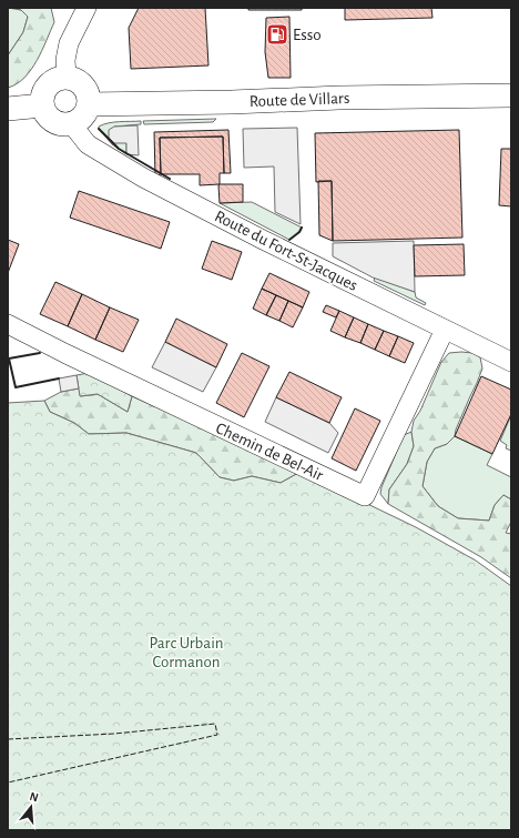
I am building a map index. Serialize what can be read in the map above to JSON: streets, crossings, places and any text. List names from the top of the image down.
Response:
{
  "streets": {
    "main road": ["Route de Villars"],
    "street": ["Route du Fort-St-Jacques", "Chemin de Bel-Air"]
  },
  "crossings": [
    ["Route de Villars", "Route du Fort-St-Jacques"],
    ["Route du Fort-St-Jacques", "Chemin de Bel-Air"]
  ],
  "parks": ["Parc Urbain Cormanon"],
  "places": {
    "fuel station": ["Esso"]
  },
  "north": "top"
}
